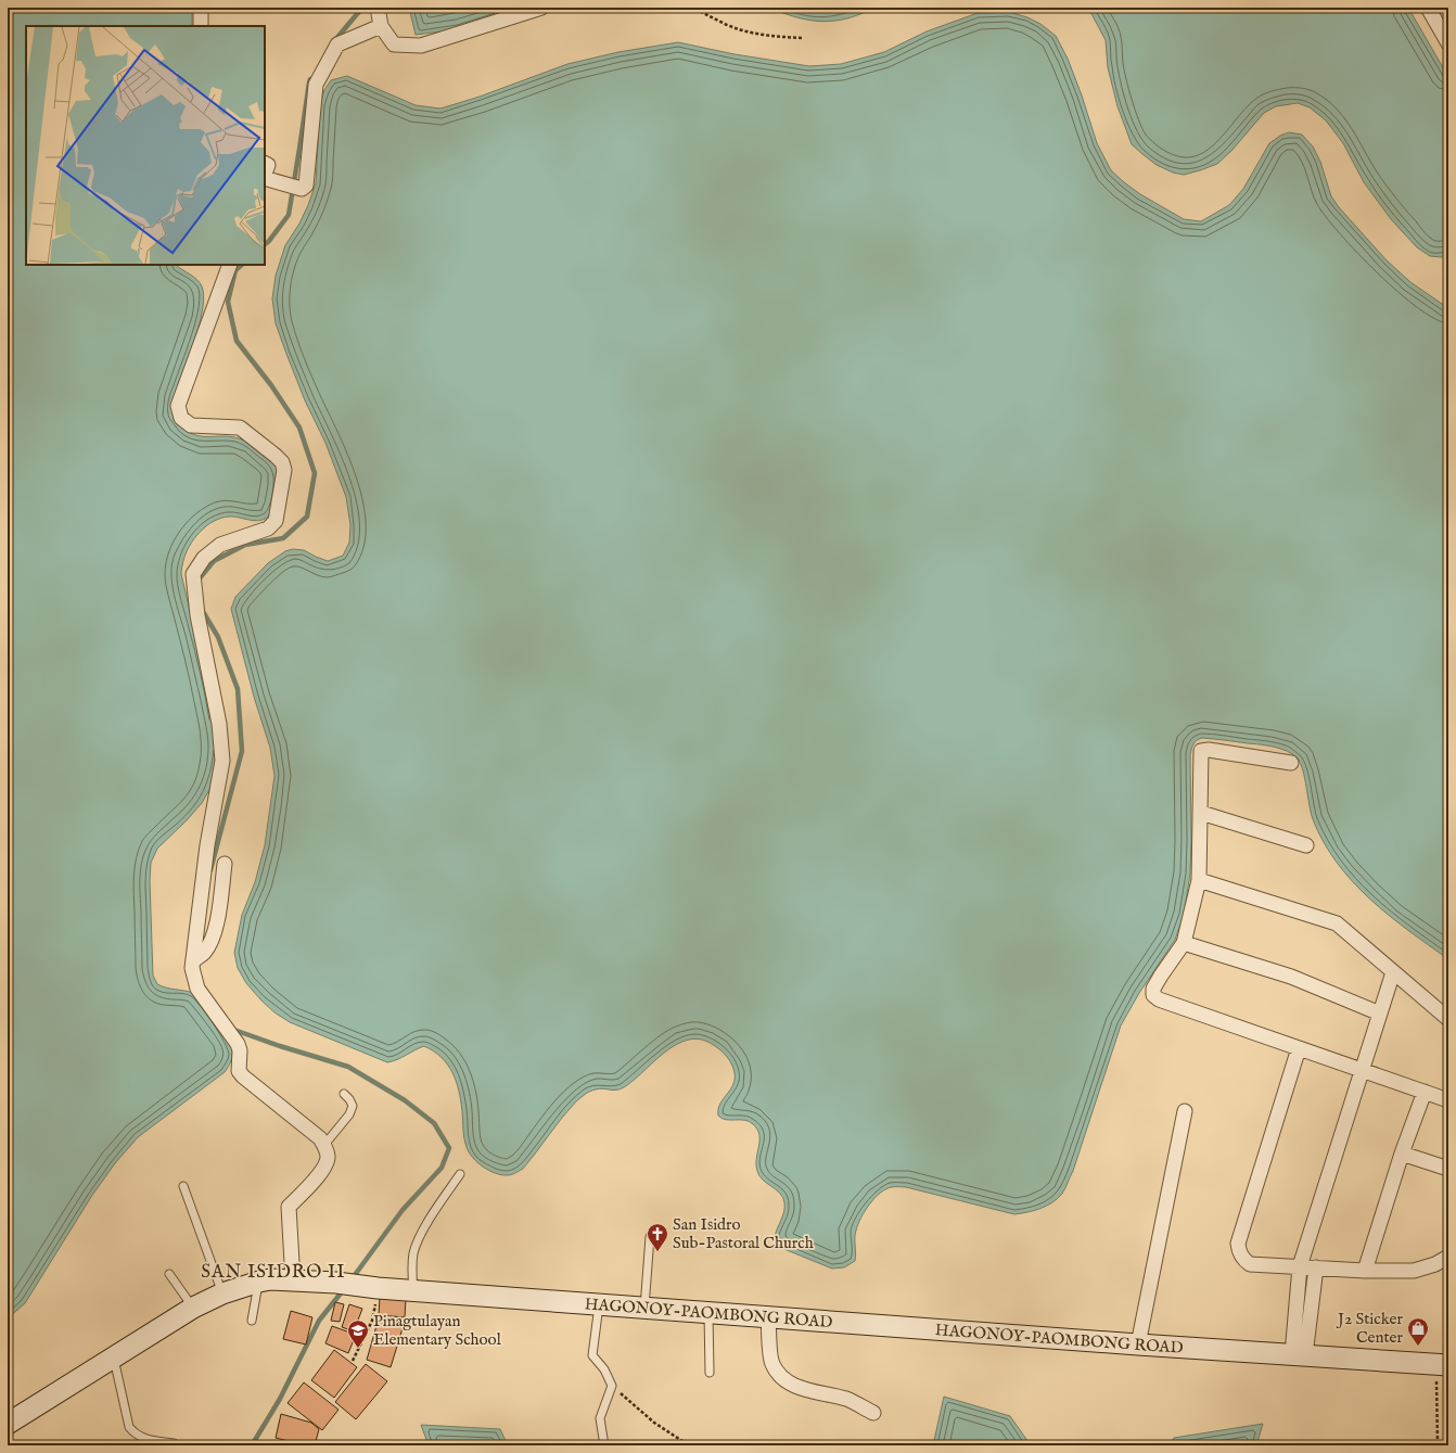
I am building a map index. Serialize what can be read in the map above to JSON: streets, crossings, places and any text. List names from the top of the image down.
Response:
{
  "streets": {
    "main road": ["HAGONOY-PAOMBONG ROAD"]
  },
  "districts": ["SAN ISIDRO II"],
  "places": {
    "church": ["San Isidro Sub-Pastoral Church"],
    "shop": ["J2 Sticker Center"],
    "school or university": ["Pinagtulayan Elementary School"]
  }
}
